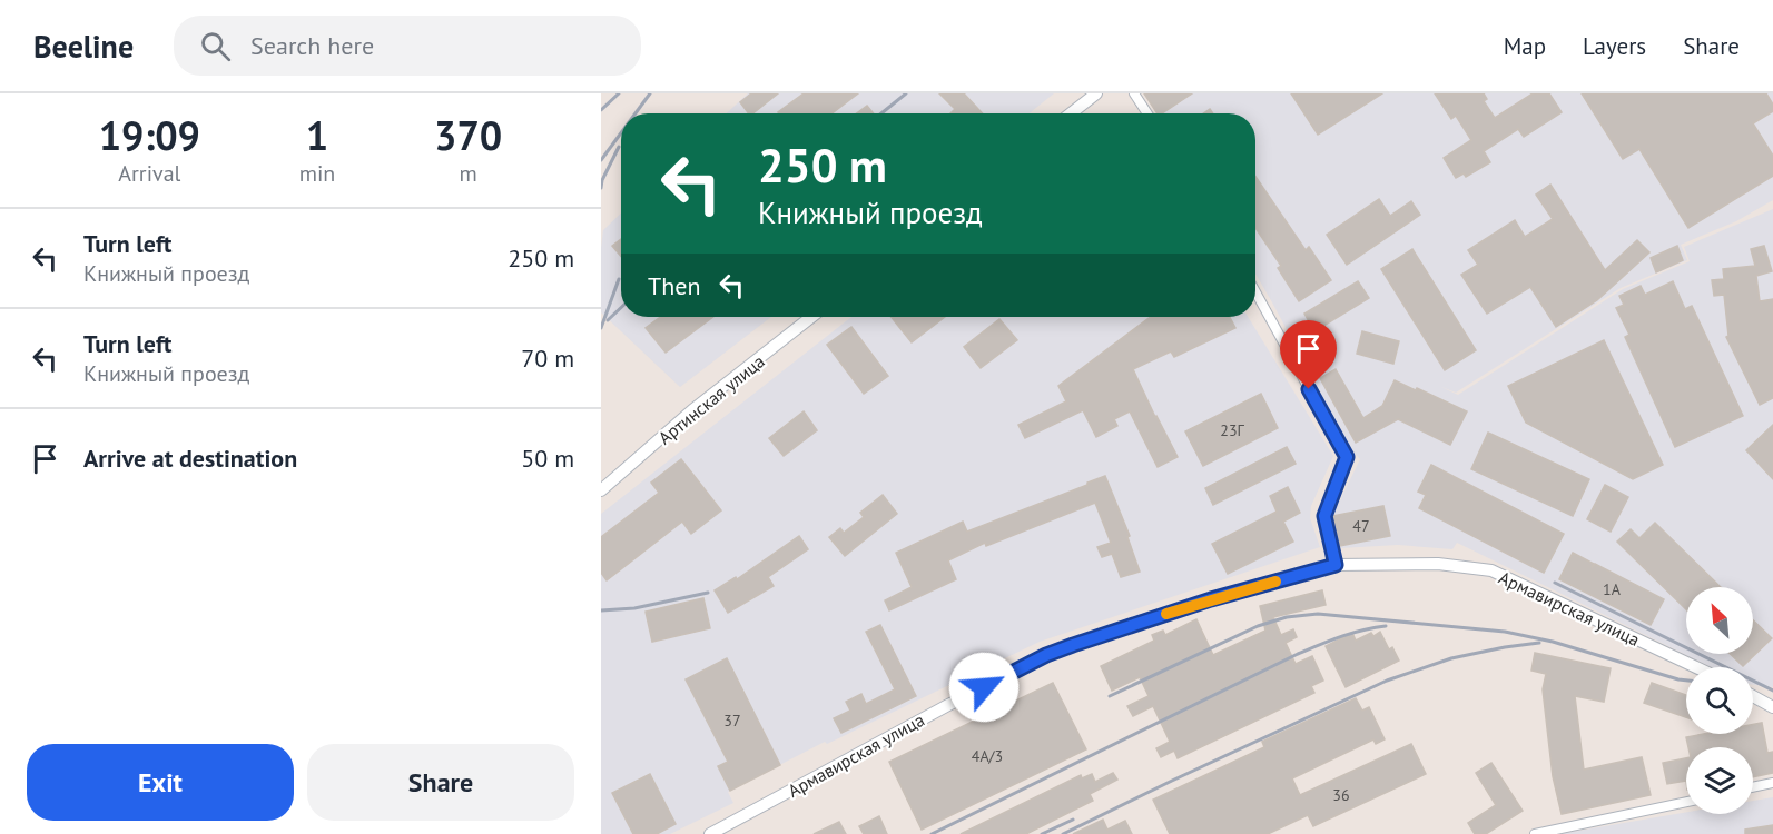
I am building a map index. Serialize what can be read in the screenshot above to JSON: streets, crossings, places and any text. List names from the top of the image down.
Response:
{
  "streets": {
    "main road": ["Артинская улица", "Армавирская улица"]
  },
  "house_numbers": [
    "23Г",
    "47",
    "1А",
    "37",
    "4А/3",
    "36"
  ],
  "north": "top left",
  "page": {
    "header": "Beeline",
    "search": "Search here",
    "nav": ["Map", "Layers", "Share"],
    "eta": [
      "19:09",
      "Arrival",
      "1",
      "min",
      "370",
      "m"
    ],
    "turn": ["250 m", "Книжный проезд"],
    "list": [
      {
        "name": "Turn left",
        "note": "Книжный проезд",
        "value": "250 m"
      },
      {
        "name": "Turn left",
        "note": "Книжный проезд",
        "value": "70 m"
      },
      {
        "name": "Arrive at destination",
        "value": "50 m"
      }
    ],
    "then": "Then",
    "buttons": ["Exit", "Share"]
  }
}
